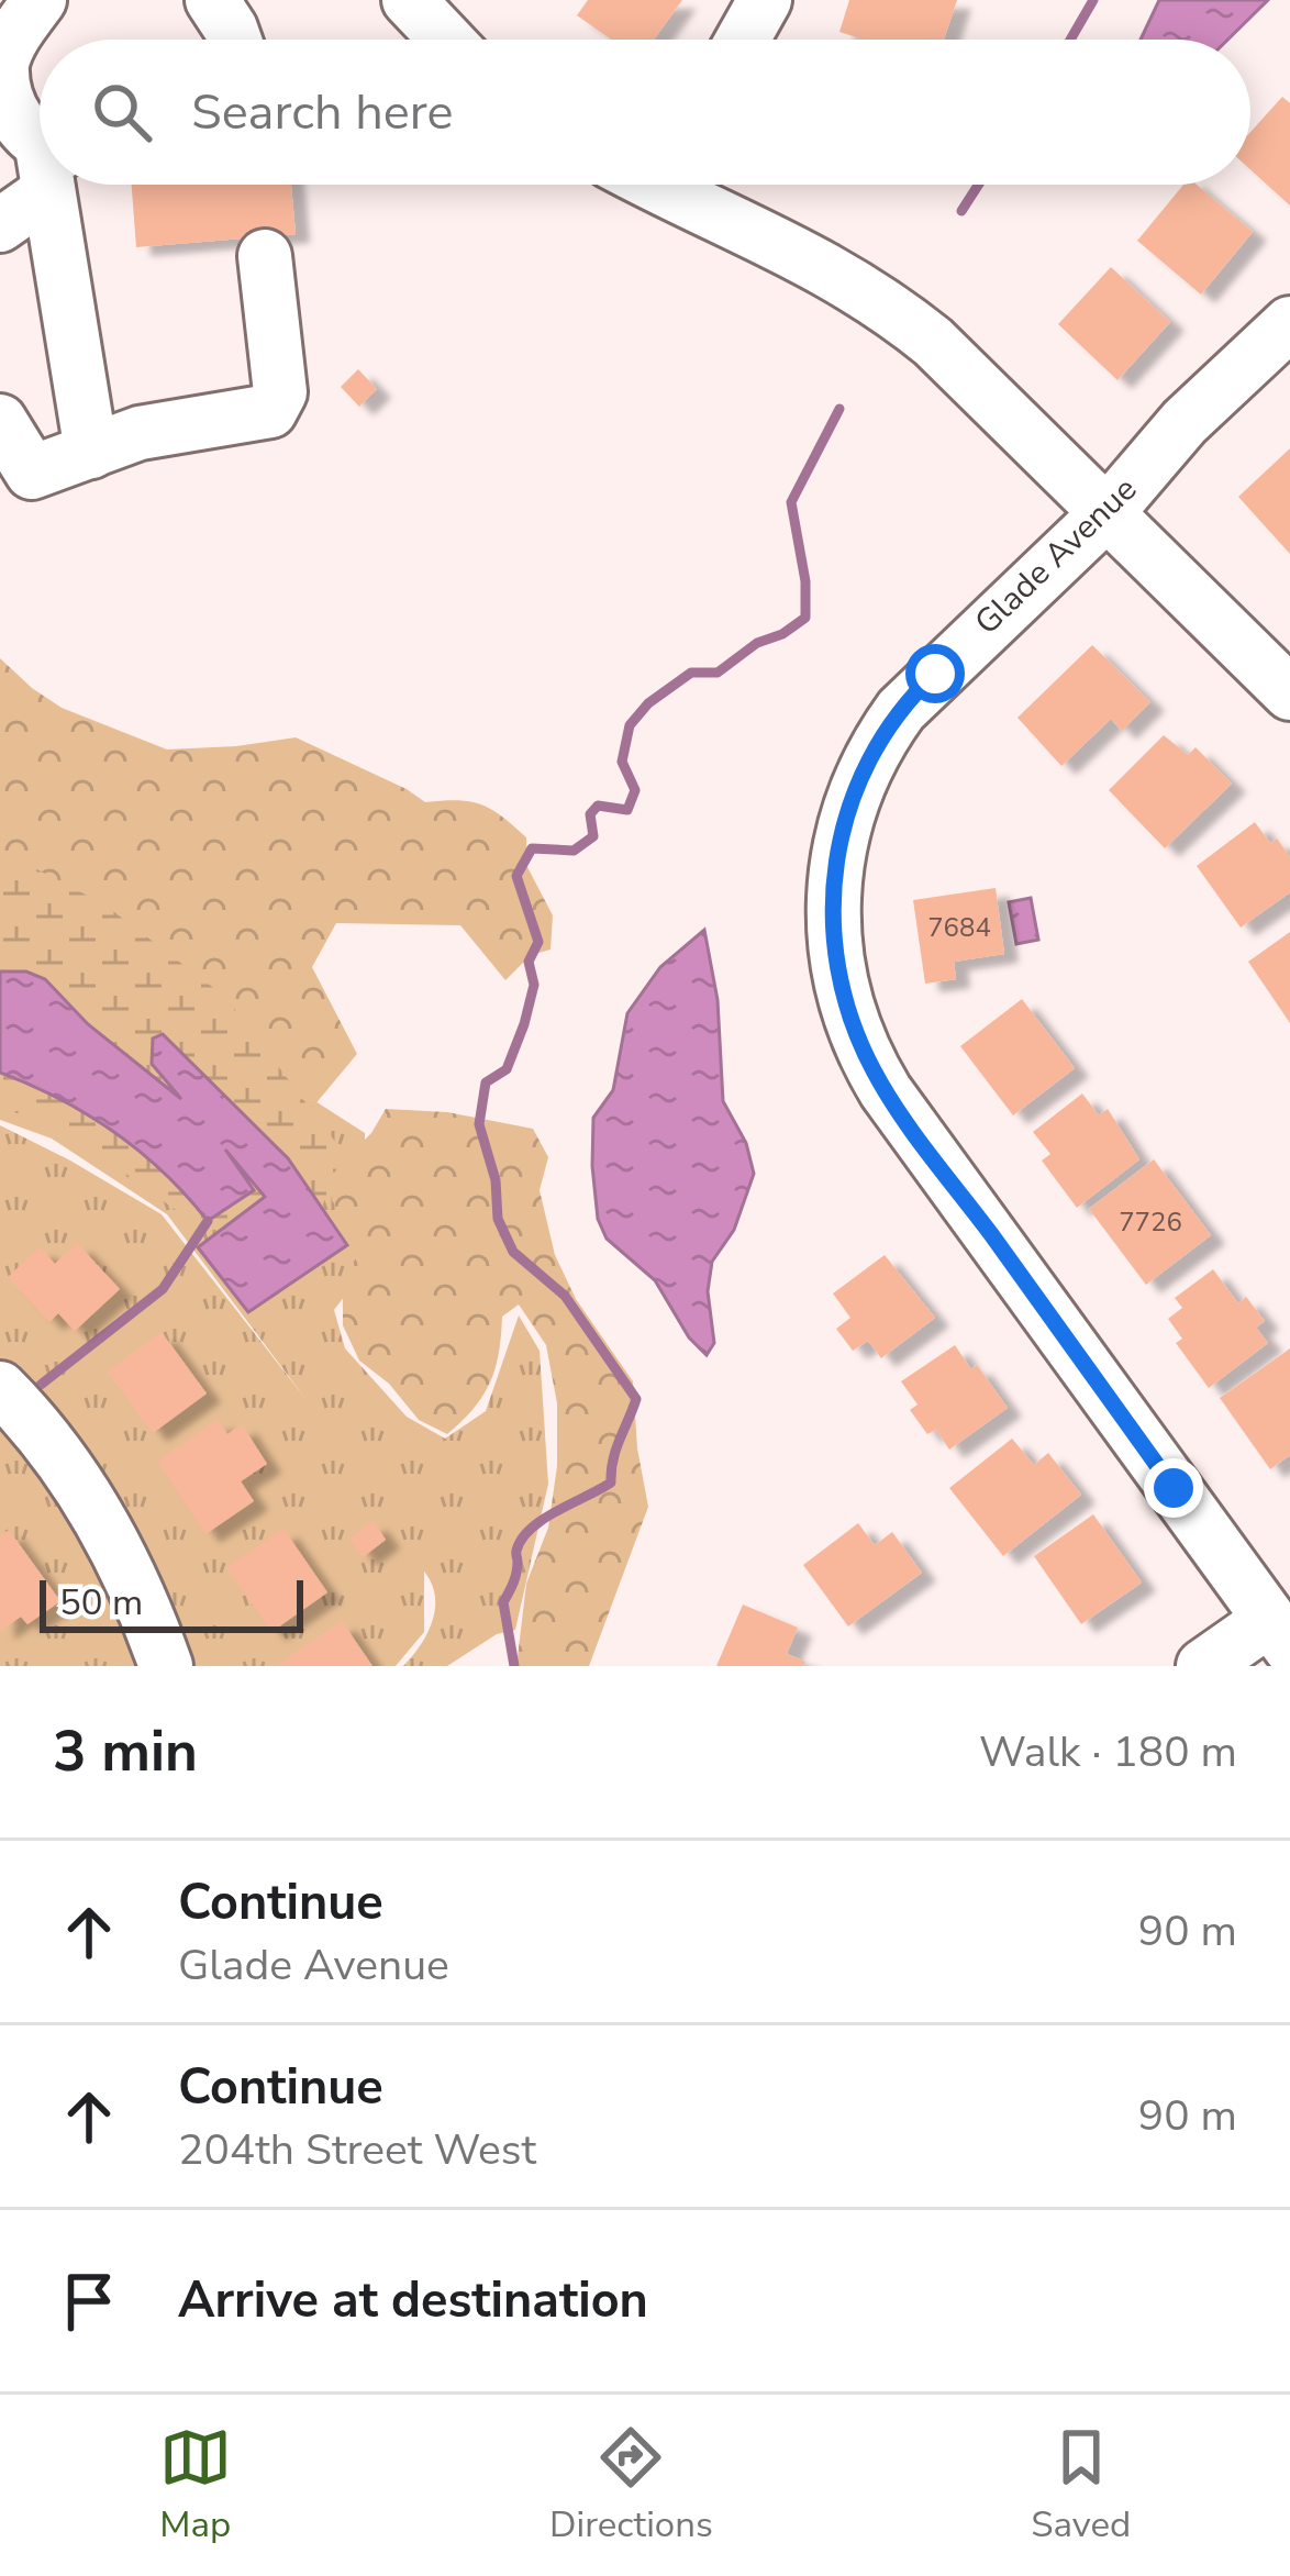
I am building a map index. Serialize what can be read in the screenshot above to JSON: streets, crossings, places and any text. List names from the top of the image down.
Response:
{
  "streets": {
    "street": ["Glade Avenue"]
  },
  "house_numbers": ["7684", "7726"],
  "scale_bar": "50 m",
  "page": {
    "search": "Search here",
    "scale": "50 m",
    "heading": ["3 min", "Walk · 180 m"],
    "list": [
      ["Continue", "Glade Avenue", "90 m"],
      ["Continue", "204th Street West", "90 m"],
      "Arrive at destination"
    ],
    "nav": ["Map", "Directions", "Saved"]
  }
}
